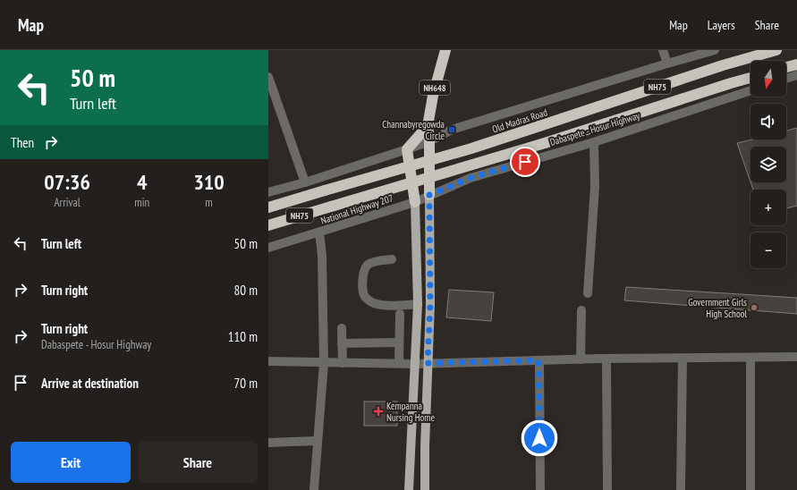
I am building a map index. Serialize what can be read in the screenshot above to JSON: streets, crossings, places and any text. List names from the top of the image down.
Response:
{
  "streets": {
    "highway": ["NH75", "NH648", "Old Madras Road"],
    "street": ["Dabaspete - Hosur Highway", "National Highway 207"]
  },
  "crossings": [
    ["NH648", "Dabaspete - Hosur Highway"],
    ["NH648", "National Highway 207"],
    ["Dabaspete - Hosur Highway", "National Highway 207"]
  ],
  "places": {
    "transit": ["Channabyregowda Circle"],
    "other": ["Government Girls High School"],
    "health": ["Kempanna Nursing Home"]
  },
  "north": "bottom",
  "page": {
    "header": "Map",
    "nav": ["Map", "Layers", "Share"],
    "turn": ["50 m", "Turn left"],
    "map_buttons": ["+", "−"],
    "then": "Then",
    "eta": [
      "07:36",
      "Arrival",
      "4",
      "min",
      "310",
      "m"
    ],
    "list": [
      {
        "name": "Turn left",
        "value": "50 m"
      },
      {
        "name": "Turn right",
        "value": "80 m"
      },
      {
        "name": "Turn right",
        "note": "Dabaspete - Hosur Highway",
        "value": "110 m"
      },
      {
        "name": "Arrive at destination",
        "value": "70 m"
      }
    ],
    "buttons": ["Exit", "Share"]
  }
}
